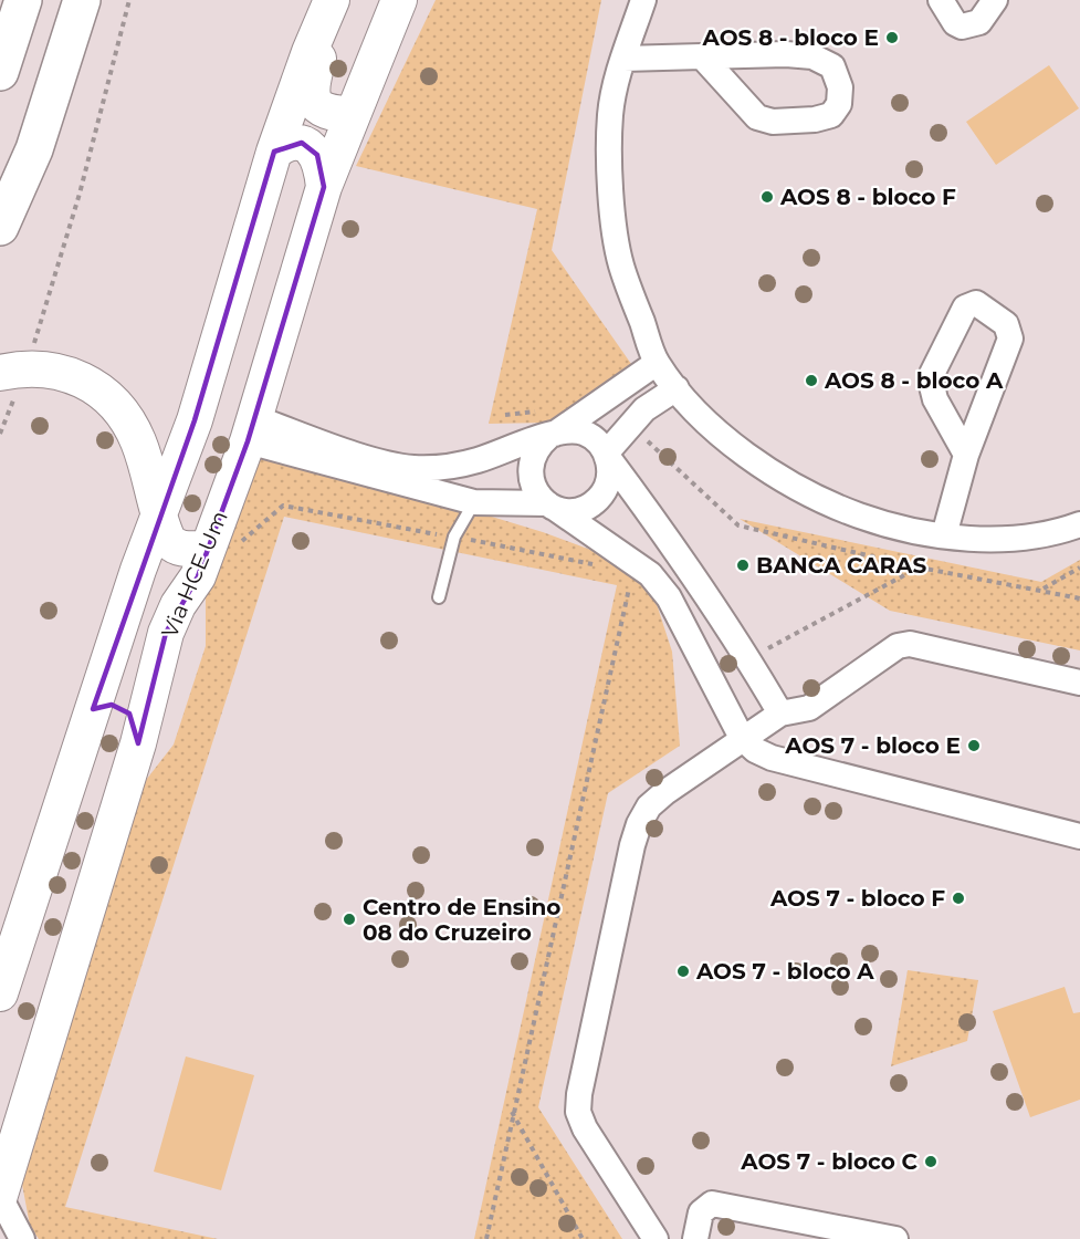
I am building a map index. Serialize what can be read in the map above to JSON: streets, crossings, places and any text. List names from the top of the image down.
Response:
{
  "streets": {
    "main road": ["Via HCE Um"]
  },
  "places": [
    "AOS 8 - bloco E",
    "AOS 8 - bloco F",
    "AOS 8 - bloco A",
    "BANCA CARAS",
    "AOS 7 - bloco E",
    "AOS 7 - bloco F",
    "Centro de Ensino 08 do Cruzeiro",
    "AOS 7 - bloco A",
    "AOS 7 - bloco C"
  ]
}
